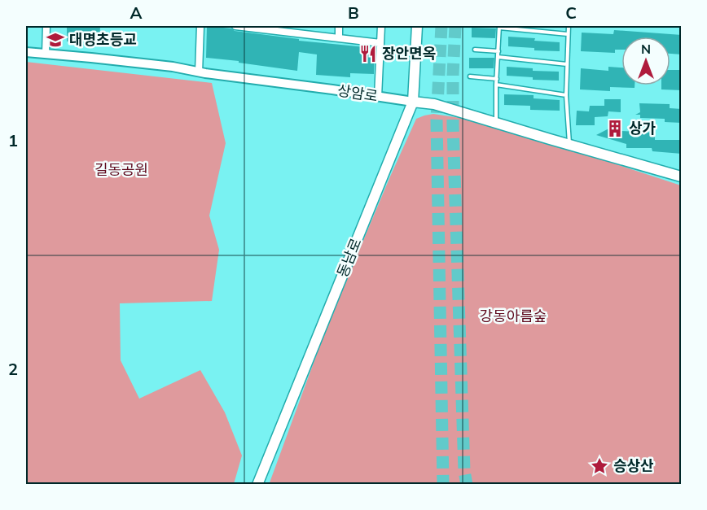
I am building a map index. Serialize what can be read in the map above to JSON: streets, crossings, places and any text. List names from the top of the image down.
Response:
{
  "streets": {
    "main road": ["상암로", "동남로"]
  },
  "crossings": [
    ["상암로", "동남로"]
  ],
  "parks": ["길동공원", "강동아름숲"],
  "places": {
    "school or university": ["대명초등교"],
    "restaurant": ["장안면옥"],
    "building": ["상가"],
    "place": ["승상산"]
  },
  "north": "top",
  "grid": {
    "columns": ["A", "B", "C"],
    "rows": ["1", "2"]
  }
}
